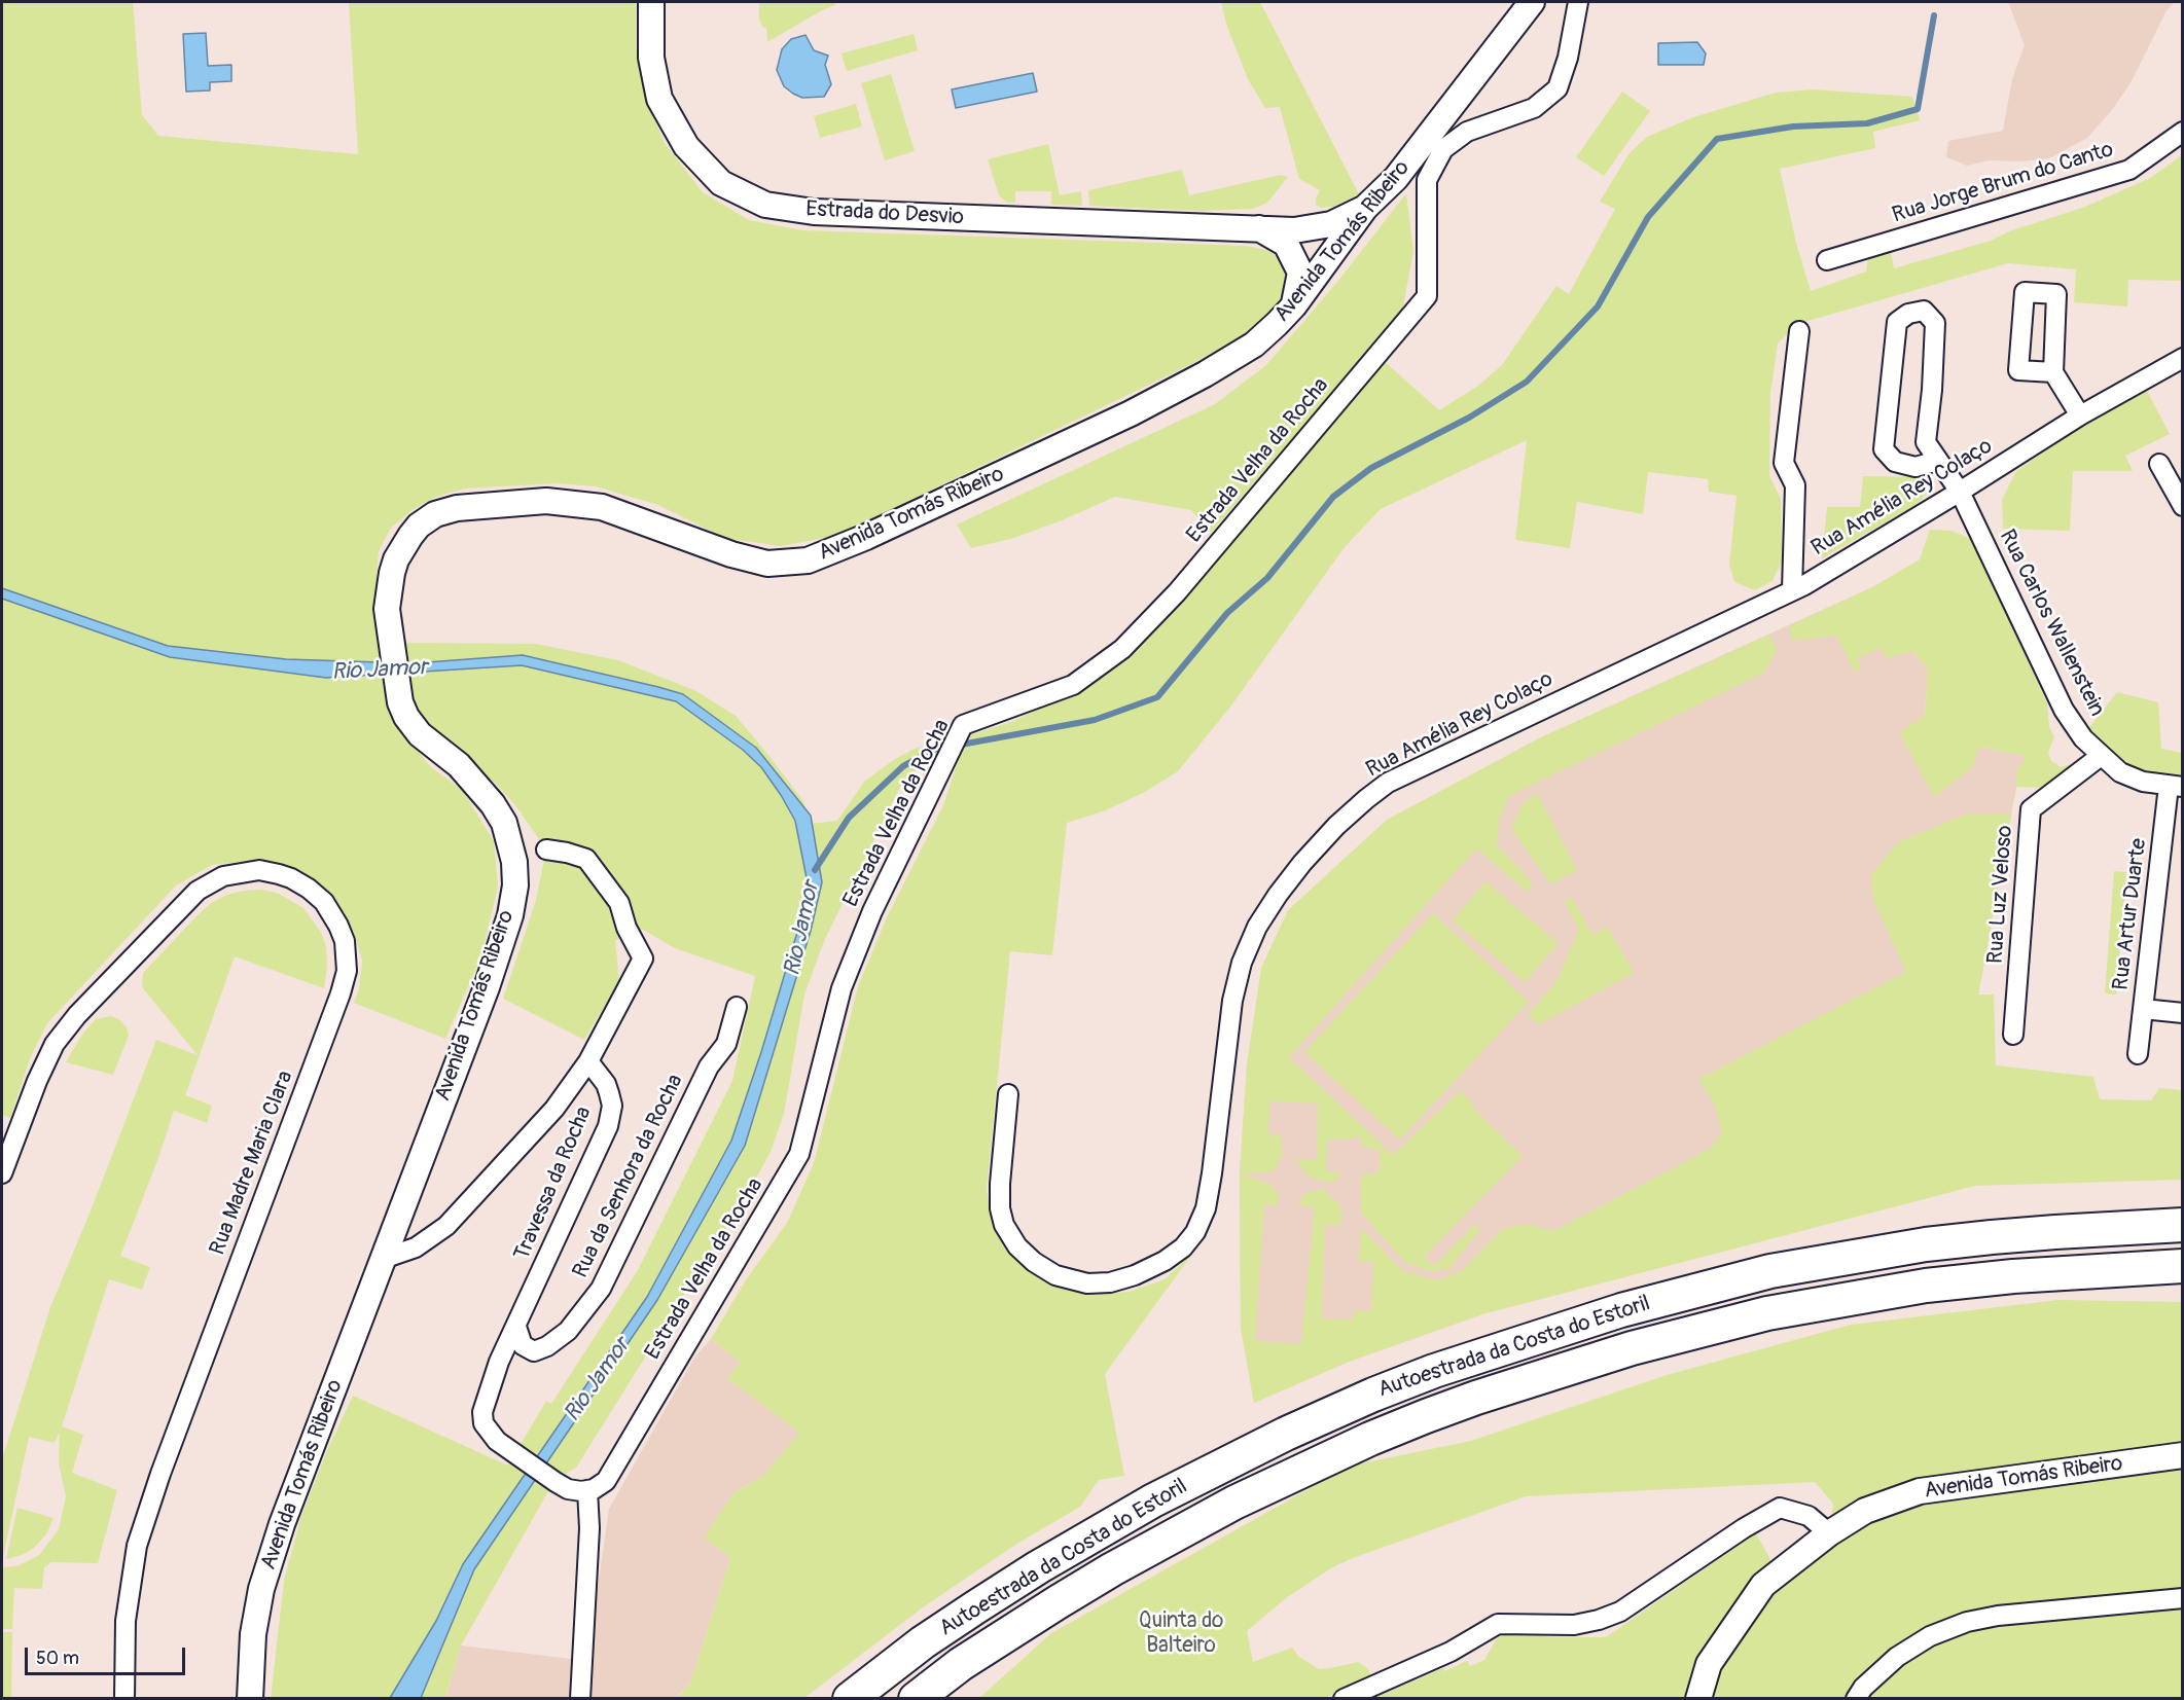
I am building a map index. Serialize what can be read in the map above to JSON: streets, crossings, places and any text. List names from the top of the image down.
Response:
{
  "streets": {
    "highway": ["Autoestrada da Costa do Estoril"],
    "street": [
      "Rua Jorge Brum do Canto",
      "Estrada do Desvio",
      "Avenida Tomás Ribeiro",
      "Estrada Velha da Rocha",
      "Rua Amélia Rey Colaço",
      "Rua Carlos Wallenstein",
      "Rua Luz Veloso",
      "Rua Artur Duarte",
      "Rua Madre Maria Clara",
      "Rua da Senhora da Rocha",
      "Travessa da Rocha"
    ]
  },
  "crossings": [
    ["Estrada do Desvio", "Avenida Tomás Ribeiro"],
    ["Rua Amélia Rey Colaço", "Rua Carlos Wallenstein"],
    ["Rua Carlos Wallenstein", "Rua Luz Veloso"],
    ["Rua Carlos Wallenstein", "Rua Artur Duarte"],
    ["Rua da Senhora da Rocha", "Travessa da Rocha"]
  ],
  "water": ["Rio Jamor"],
  "parks": ["Quinta do Balteiro"],
  "scale_bar": "50 m"
}
